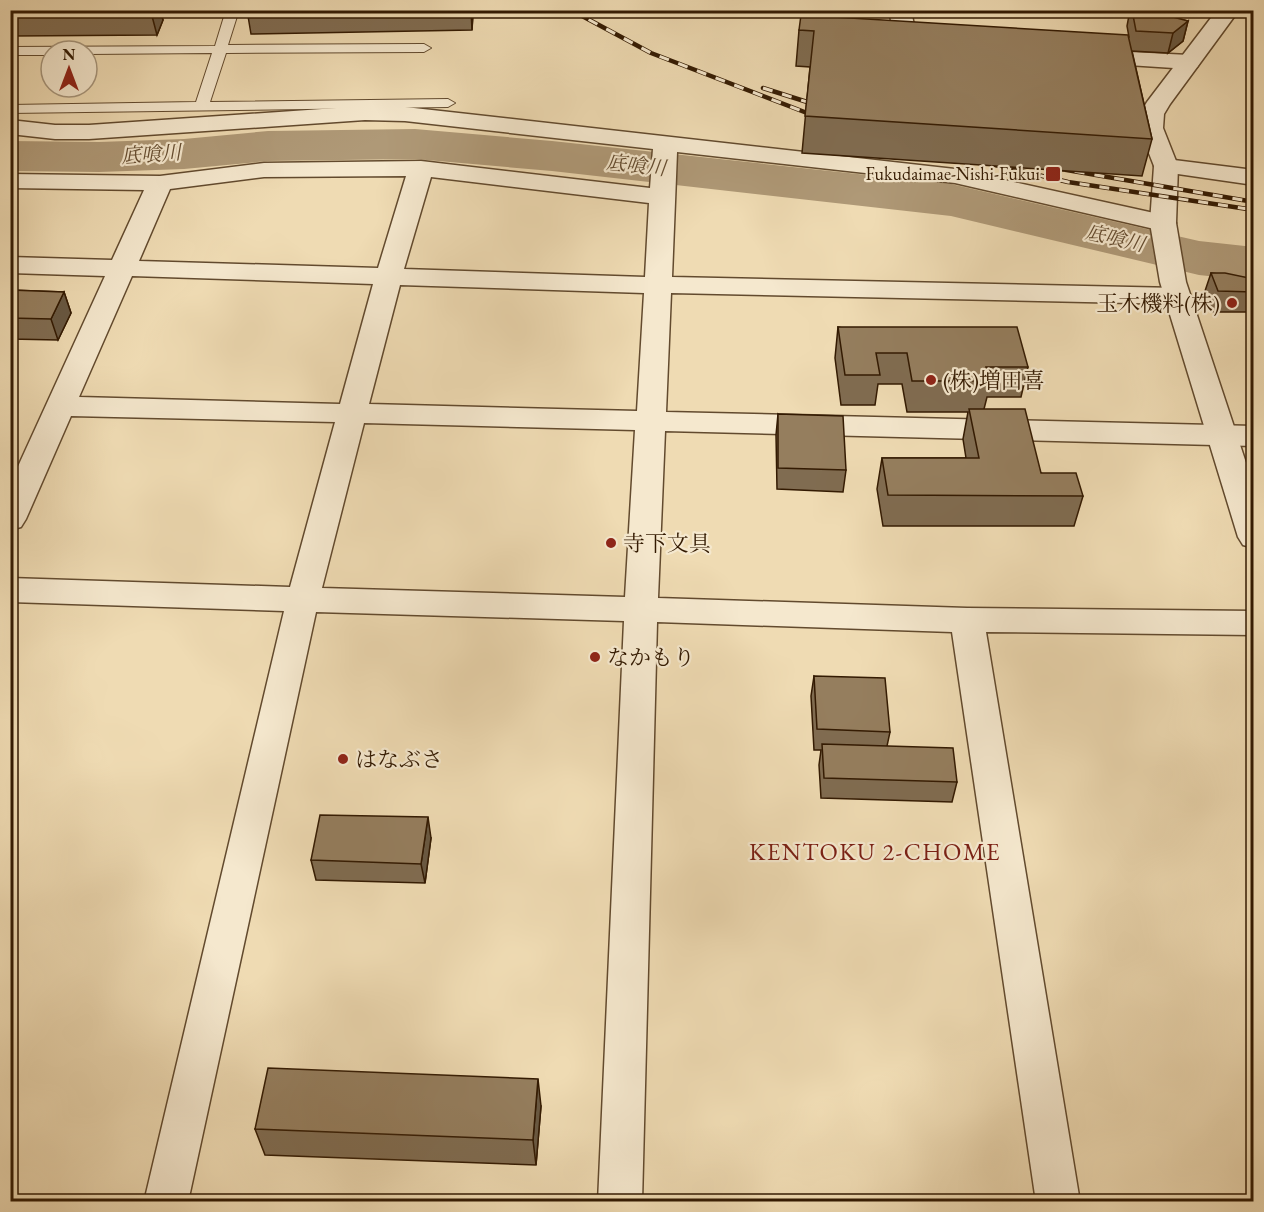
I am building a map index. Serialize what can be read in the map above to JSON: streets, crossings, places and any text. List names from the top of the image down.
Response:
{
  "districts": ["KENTOKU 2-CHOME"],
  "water": ["底喰川"],
  "places": {
    "transit": ["Fukudaimae-Nishi-Fukui"],
    "other": [
      "玉木機料(株)",
      "(株)増田喜",
      "寺下文具",
      "なかもり",
      "はなぶさ"
    ]
  },
  "north": "top"
}
